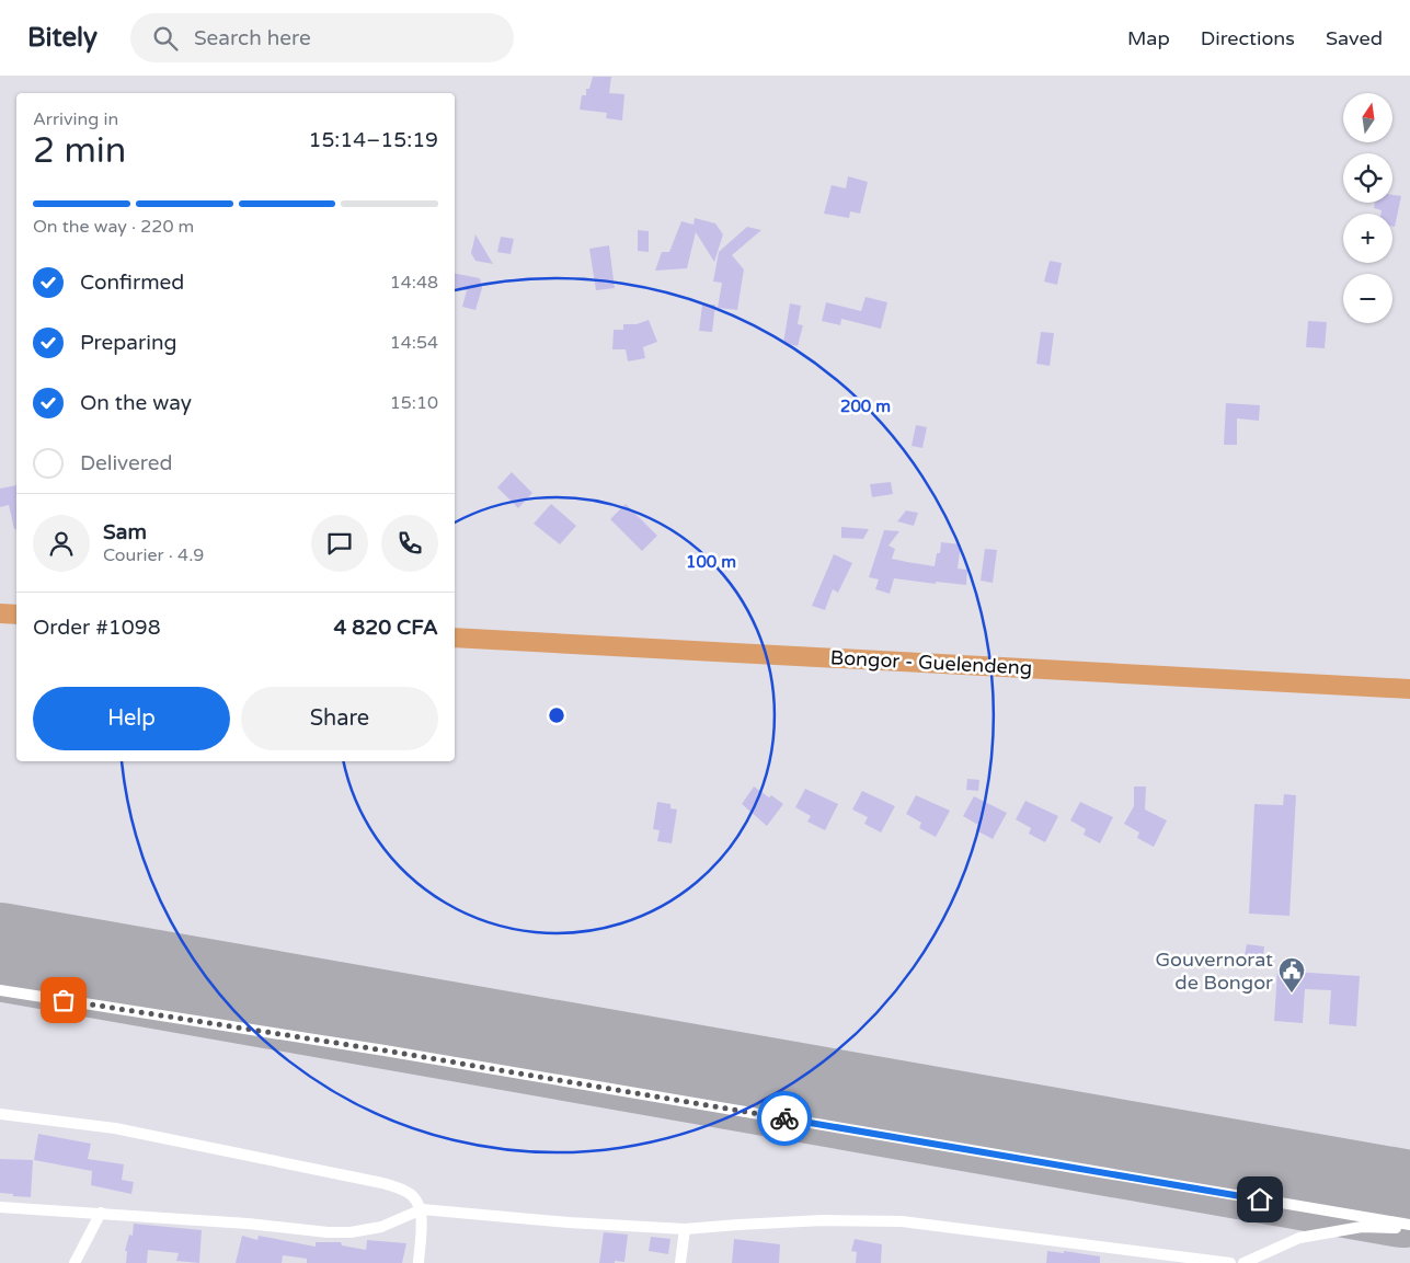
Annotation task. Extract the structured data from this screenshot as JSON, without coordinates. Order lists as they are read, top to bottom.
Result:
{
  "streets": {
    "highway": ["Bongor - Guelendeng"]
  },
  "places": {
    "public building": ["Gouvernorat de Bongor"]
  },
  "north": "top",
  "page": {
    "header": "Bitely",
    "search": "Search here",
    "nav": ["Map", "Directions", "Saved"],
    "map_buttons": ["+", "−"],
    "heading": ["2 min", "Arriving in", "15:14–15:19"],
    "panel": [
      "Sam",
      "Courier · 4.9",
      "Order #1098",
      "4 820 CFA"
    ],
    "bar": "On the way · 220 m",
    "list": [
      ["Confirmed", "14:48"],
      ["Preparing", "14:54"],
      ["On the way", "15:10"],
      "Delivered"
    ],
    "buttons": ["Help", "Share"]
  },
  "rings": ["200 m", "100 m"]
}
